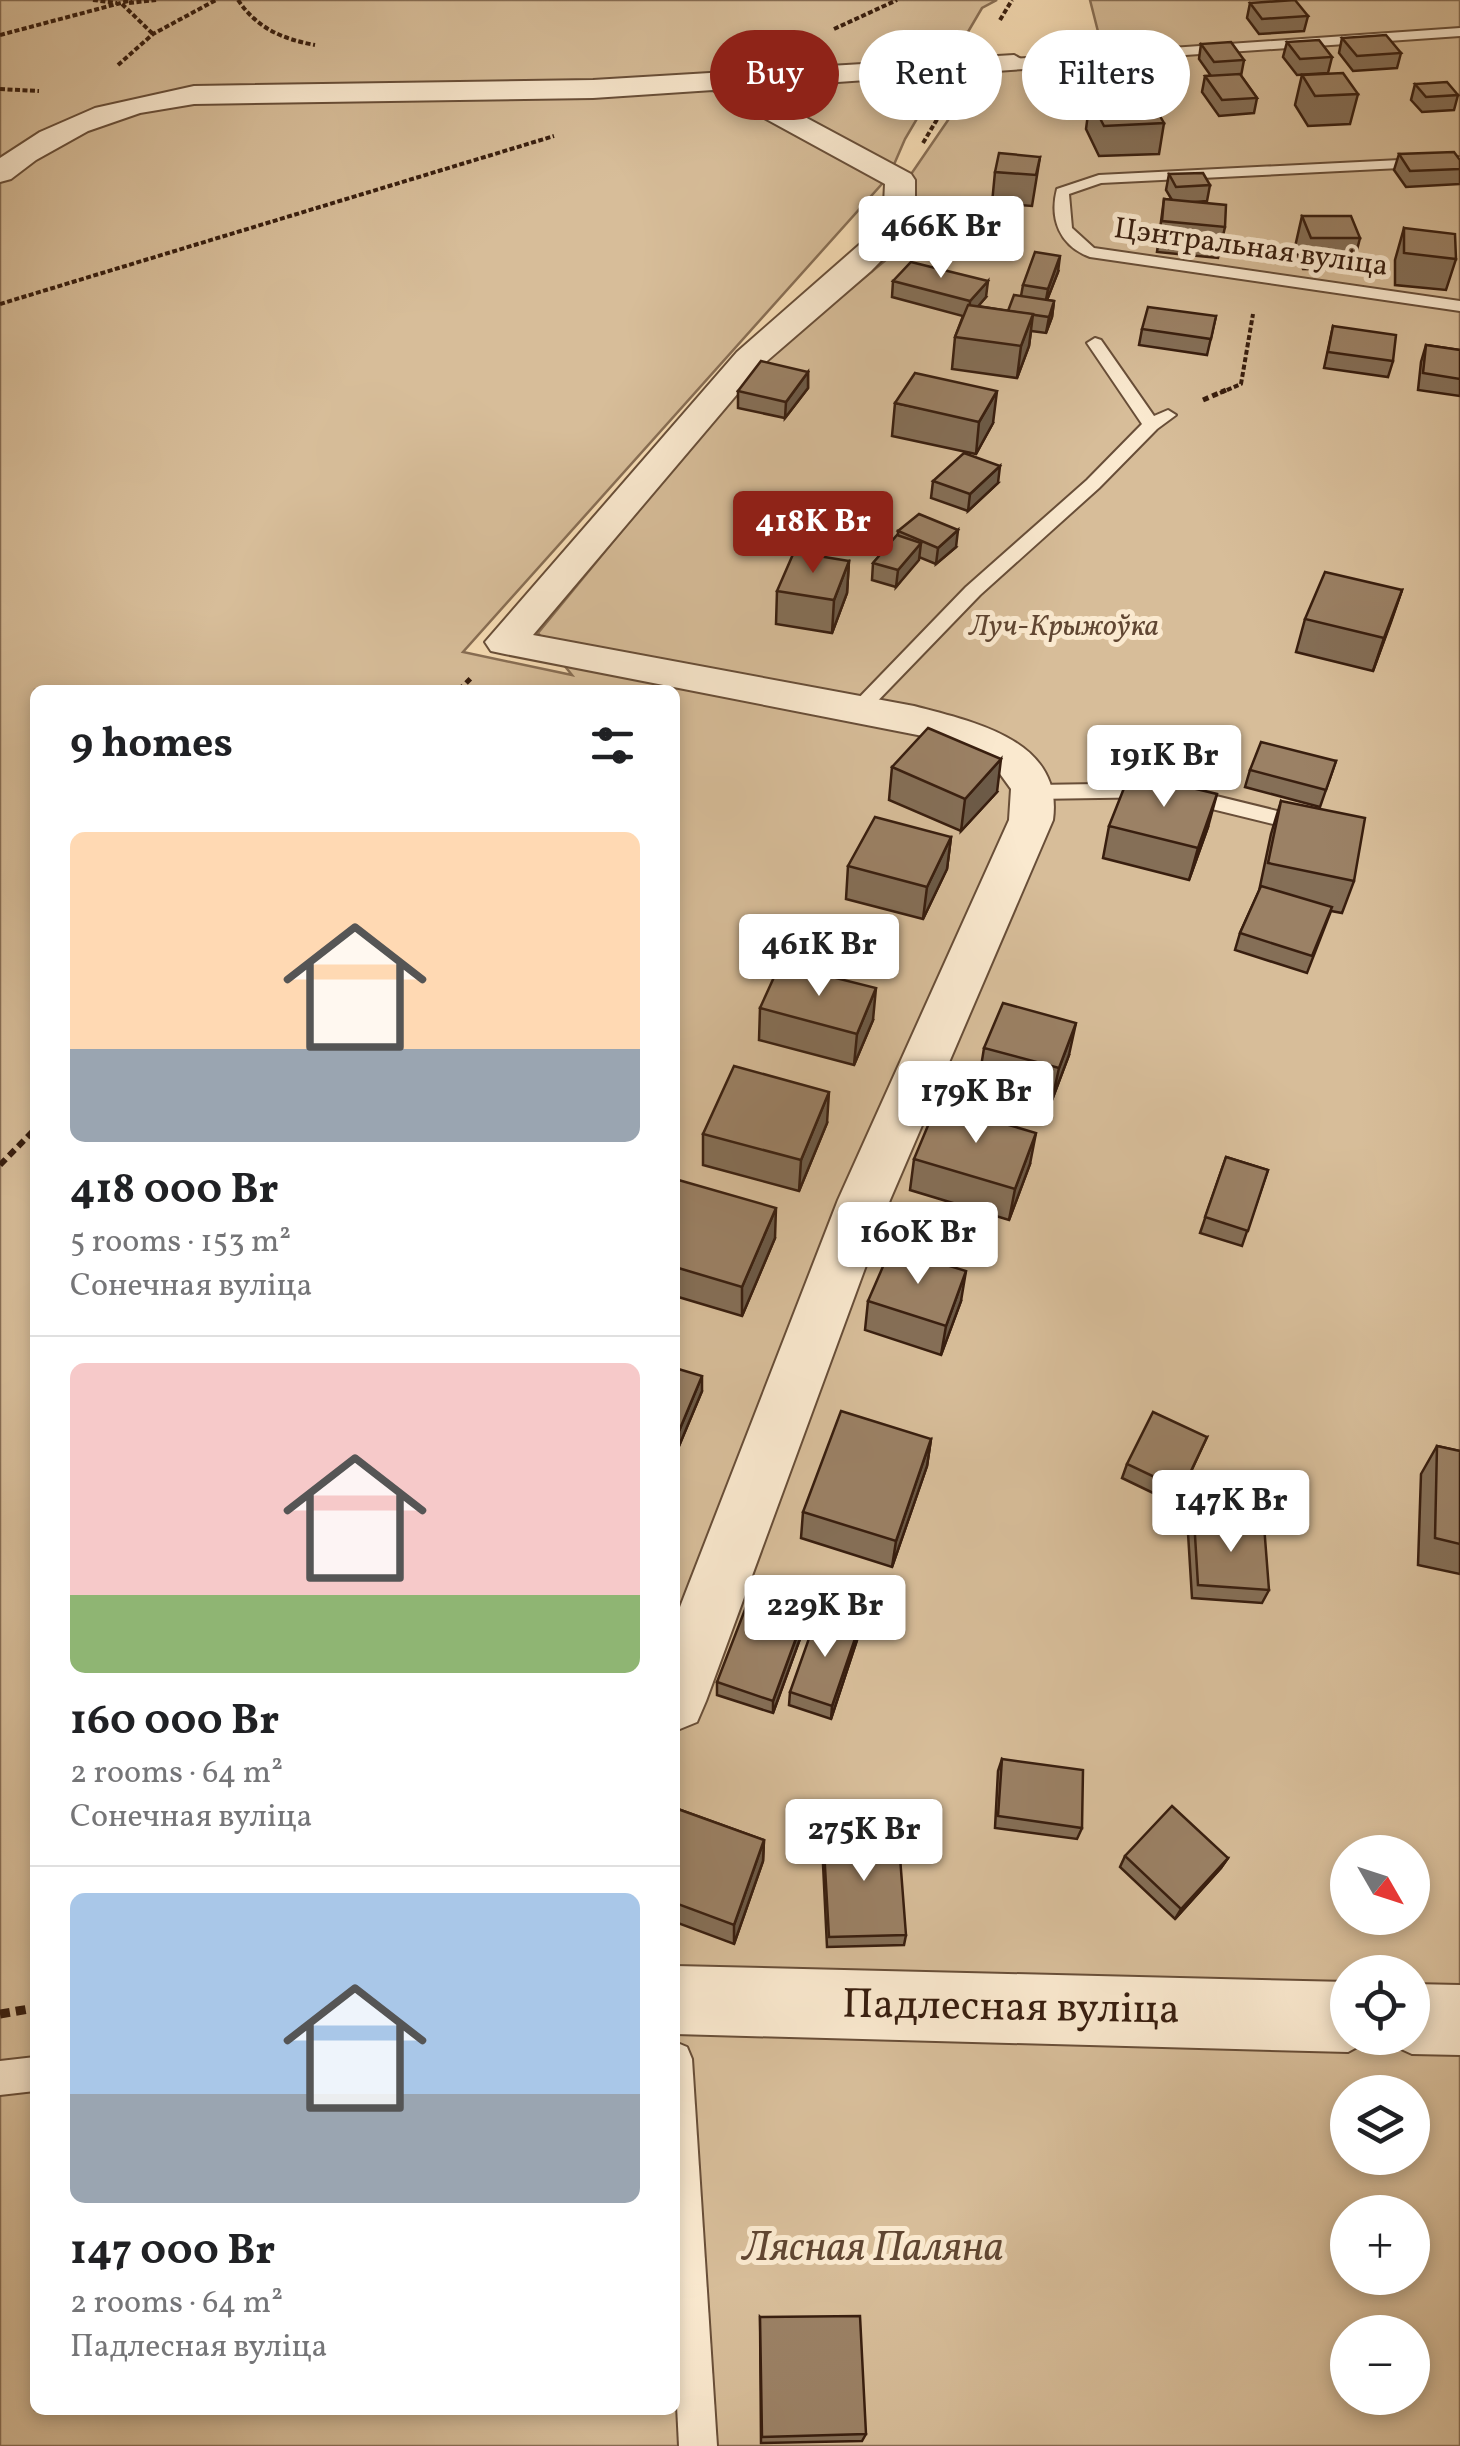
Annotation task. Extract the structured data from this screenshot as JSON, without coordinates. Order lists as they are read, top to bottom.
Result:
{
  "streets": {
    "street": ["Падлесная вуліца"],
    "lane": ["Цэнтральная вуліца"]
  },
  "parks": ["Луч-Крыжоўка", "Лясная Паляна"],
  "north": "bottom right",
  "page": {
    "chip": ["Buy", "Rent", "Filters"],
    "price": [
      "466K Br",
      "418K Br",
      "191K Br",
      "461K Br",
      "179K Br",
      "160K Br",
      "147K Br",
      "229K Br",
      "275K Br"
    ],
    "heading": "9 homes",
    "list": [
      {
        "name": "418 000 Br",
        "note": "5 rooms · 153 m² · Сонечная вуліца"
      },
      {
        "name": "160 000 Br",
        "note": "2 rooms · 64 m² · Сонечная вуліца"
      },
      {
        "name": "147 000 Br",
        "note": "2 rooms · 64 m² · Падлесная вуліца"
      }
    ],
    "map_buttons": ["+", "−"]
  }
}
